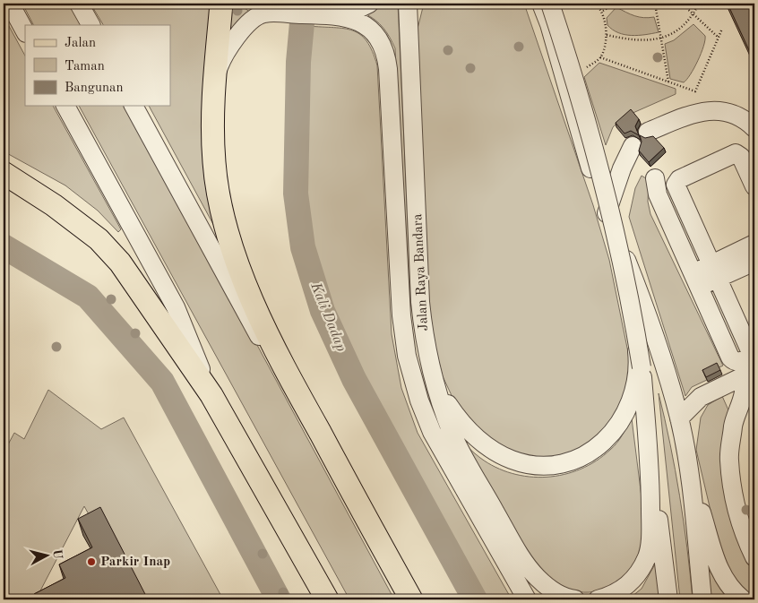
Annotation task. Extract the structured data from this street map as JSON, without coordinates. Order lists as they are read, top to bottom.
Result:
{
  "streets": {
    "street": ["Jalan Raya Bandara"]
  },
  "water": ["Kali Dadap"],
  "places": ["Parkir Inap"],
  "legend": ["Jalan", "Taman", "Bangunan"],
  "north": "right"
}
